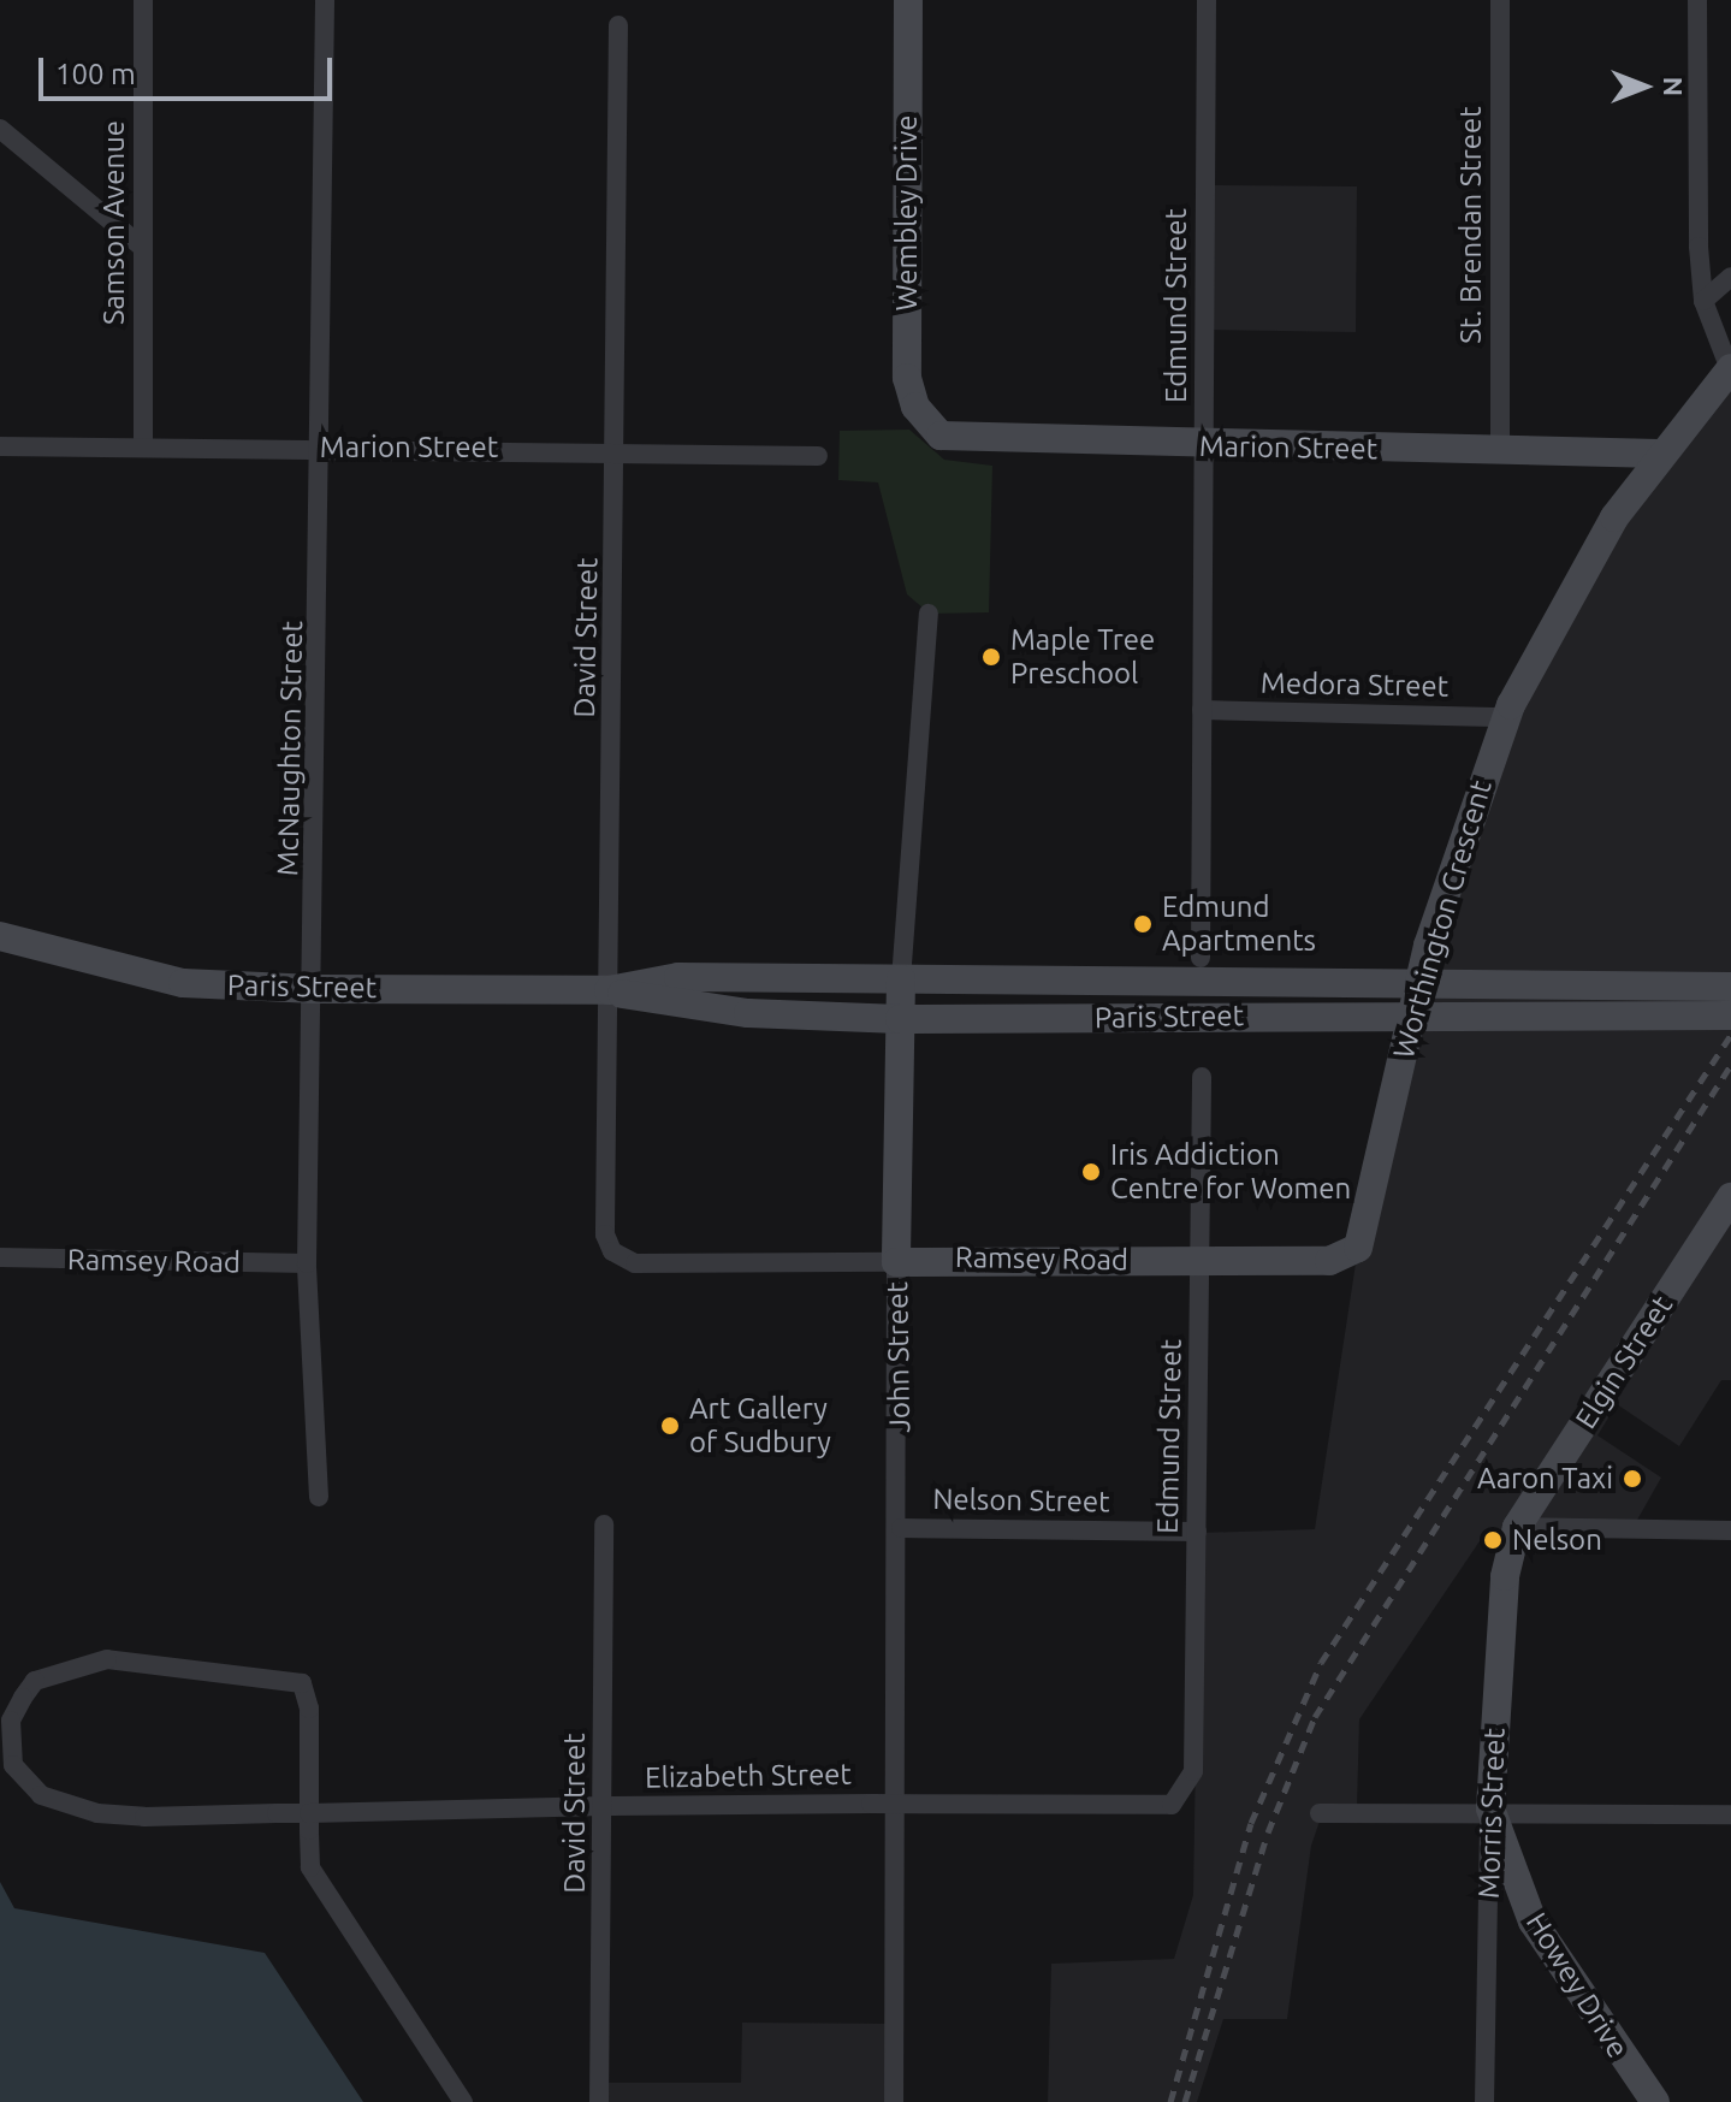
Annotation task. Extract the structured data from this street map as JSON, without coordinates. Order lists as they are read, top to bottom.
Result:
{
  "streets": {
    "street": [
      "Wembley Drive",
      "Samson Avenue",
      "St. Brendan Street",
      "Edmund Street",
      "Marion Street",
      "David Street",
      "Medora Street",
      "McNaughton Street",
      "Worthington Crescent",
      "Paris Street",
      "Ramsey Road",
      "John Street",
      "Elgin Street",
      "Nelson Street",
      "Elizabeth Street",
      "Morris Street",
      "Howey Drive"
    ]
  },
  "crossings": [
    ["Wembley Drive", "Marion Street"],
    ["Samson Avenue", "Marion Street"],
    ["St. Brendan Street", "Marion Street"],
    ["Edmund Street", "Marion Street"],
    ["Edmund Street", "Medora Street"],
    ["Edmund Street", "Ramsey Road"],
    ["Edmund Street", "Nelson Street"],
    ["Edmund Street", "Elizabeth Street"],
    ["Marion Street", "David Street"],
    ["Marion Street", "McNaughton Street"],
    ["Marion Street", "Worthington Crescent"],
    ["David Street", "Paris Street"],
    ["David Street", "Ramsey Road"],
    ["David Street", "Elizabeth Street"],
    ["Medora Street", "Worthington Crescent"],
    ["McNaughton Street", "Paris Street"],
    ["McNaughton Street", "Ramsey Road"],
    ["Worthington Crescent", "Ramsey Road"],
    ["Paris Street", "John Street"],
    ["Ramsey Road", "John Street"],
    ["John Street", "Nelson Street"],
    ["John Street", "Elizabeth Street"],
    ["Elgin Street", "Morris Street"],
    ["Morris Street", "Howey Drive"]
  ],
  "places": [
    "Maple Tree Preschool",
    "Edmund Apartments",
    "Iris Addiction Centre for Women",
    "Art Gallery of Sudbury",
    "Aaron Taxi",
    "Nelson"
  ],
  "scale_bar": "100 m",
  "north": "right"
}
